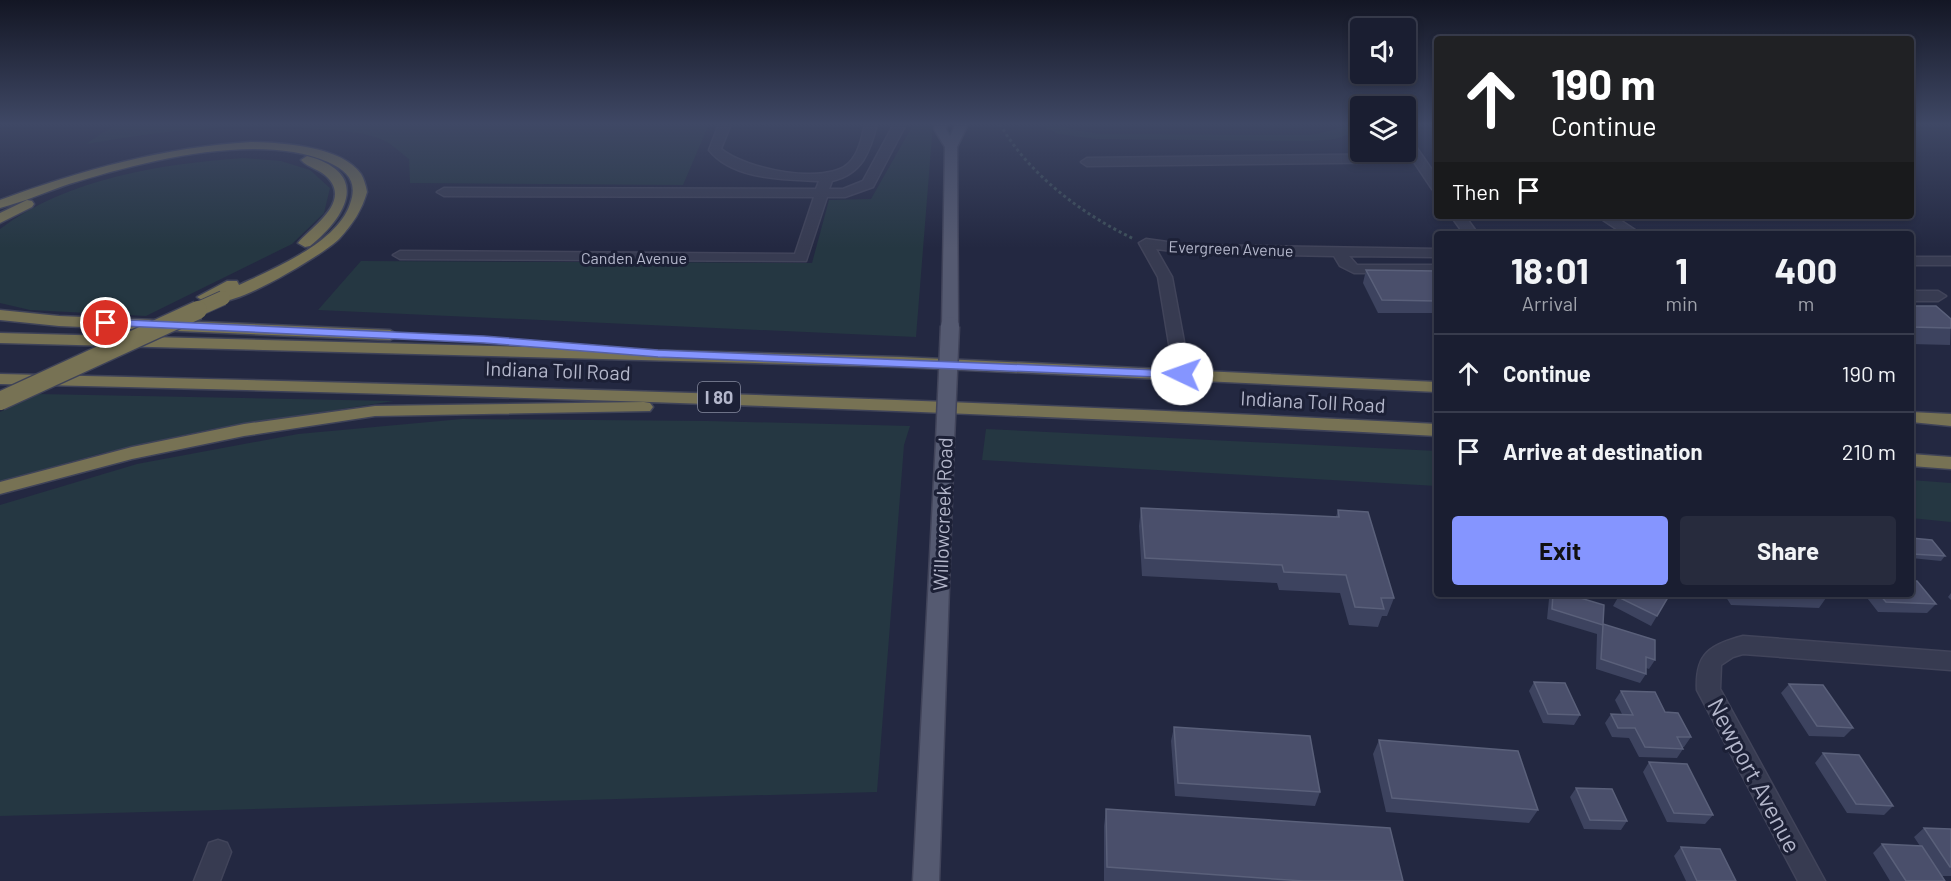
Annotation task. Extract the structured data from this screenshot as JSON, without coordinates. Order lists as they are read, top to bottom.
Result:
{
  "streets": {
    "highway": ["Indiana Toll Road", "I 80"],
    "main road": ["Willowcreek Road"],
    "street": ["Evergreen Avenue", "Canden Avenue", "Newport Avenue"]
  },
  "page": {
    "turn": ["190 m", "Continue"],
    "then": "Then",
    "eta": [
      "18:01",
      "Arrival",
      "1",
      "min",
      "400",
      "m"
    ],
    "list": [
      {
        "name": "Continue",
        "value": "190 m"
      },
      {
        "name": "Arrive at destination",
        "value": "210 m"
      }
    ],
    "buttons": ["Exit", "Share"]
  }
}
